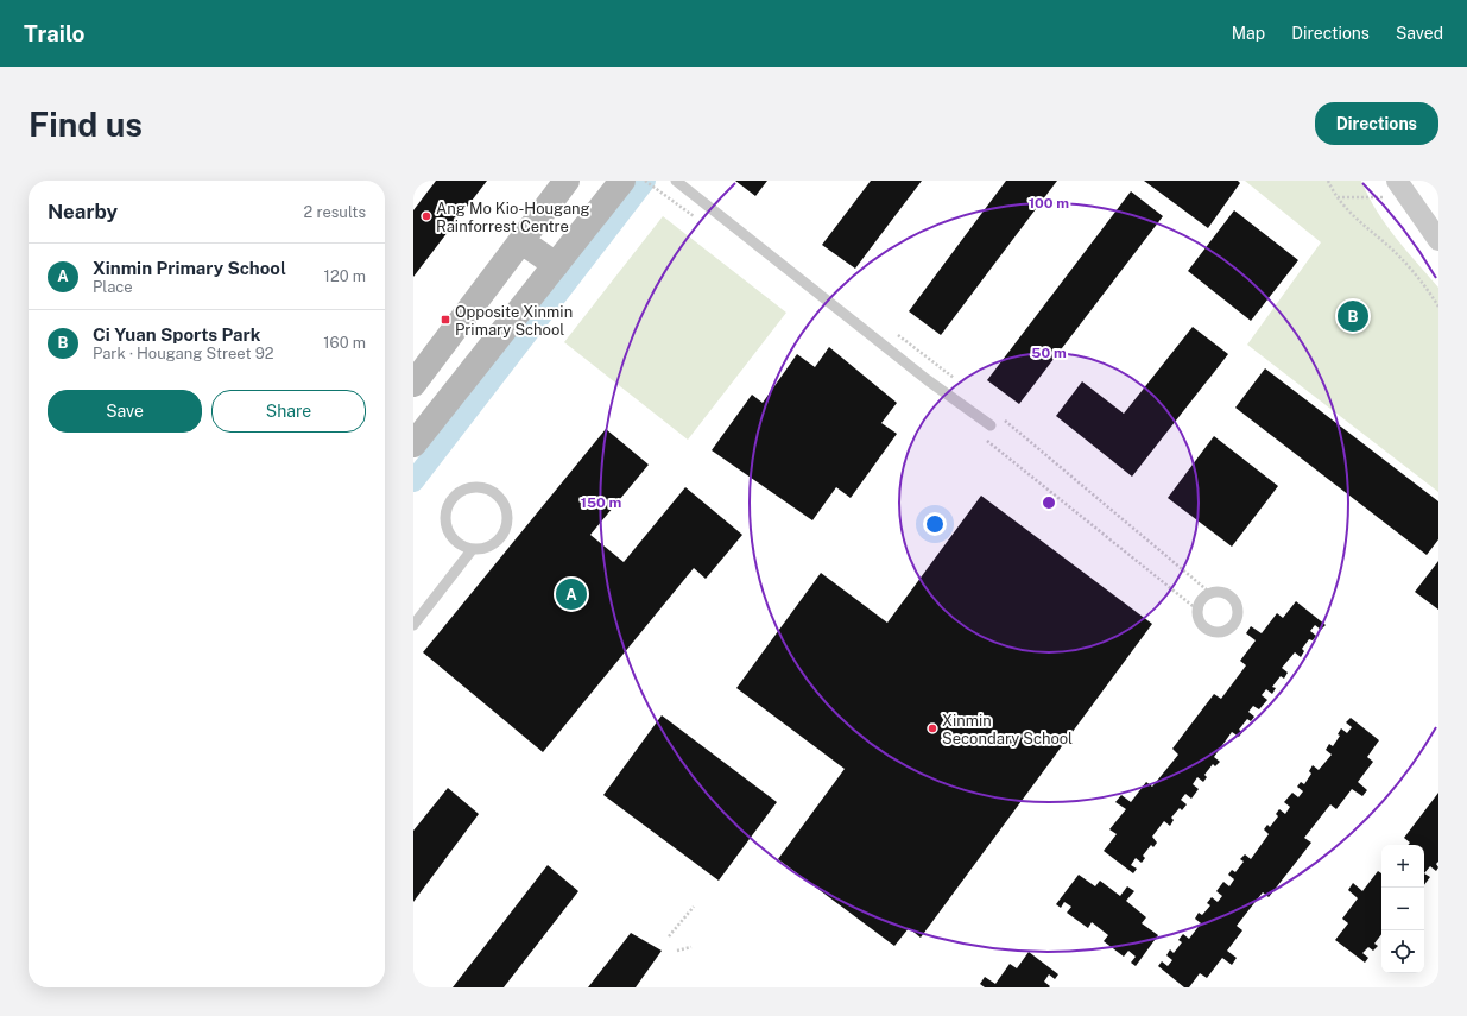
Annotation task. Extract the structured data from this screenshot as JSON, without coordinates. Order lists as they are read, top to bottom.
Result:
{
  "places": {
    "other": ["Ang Mo Kio-Hougang Rainforrest Centre", "Xinmin Secondary School"],
    "transit": ["Opposite Xinmin Primary School"]
  },
  "page": {
    "header": "Trailo",
    "nav": ["Map", "Directions", "Saved"],
    "buttons": [
      "Directions",
      ["Save", "Share"]
    ],
    "title": "Find us",
    "heading": ["Nearby", "2 results"],
    "list": [
      {
        "mark": "A",
        "name": "Xinmin Primary School",
        "note": "Place",
        "value": "120 m"
      },
      {
        "mark": "B",
        "name": "Ci Yuan Sports Park",
        "note": "Park · Hougang Street 92",
        "value": "160 m"
      }
    ],
    "pins": ["B", "A"],
    "map_buttons": ["+", "−"]
  },
  "rings": ["100 m", "50 m", "150 m"]
}
